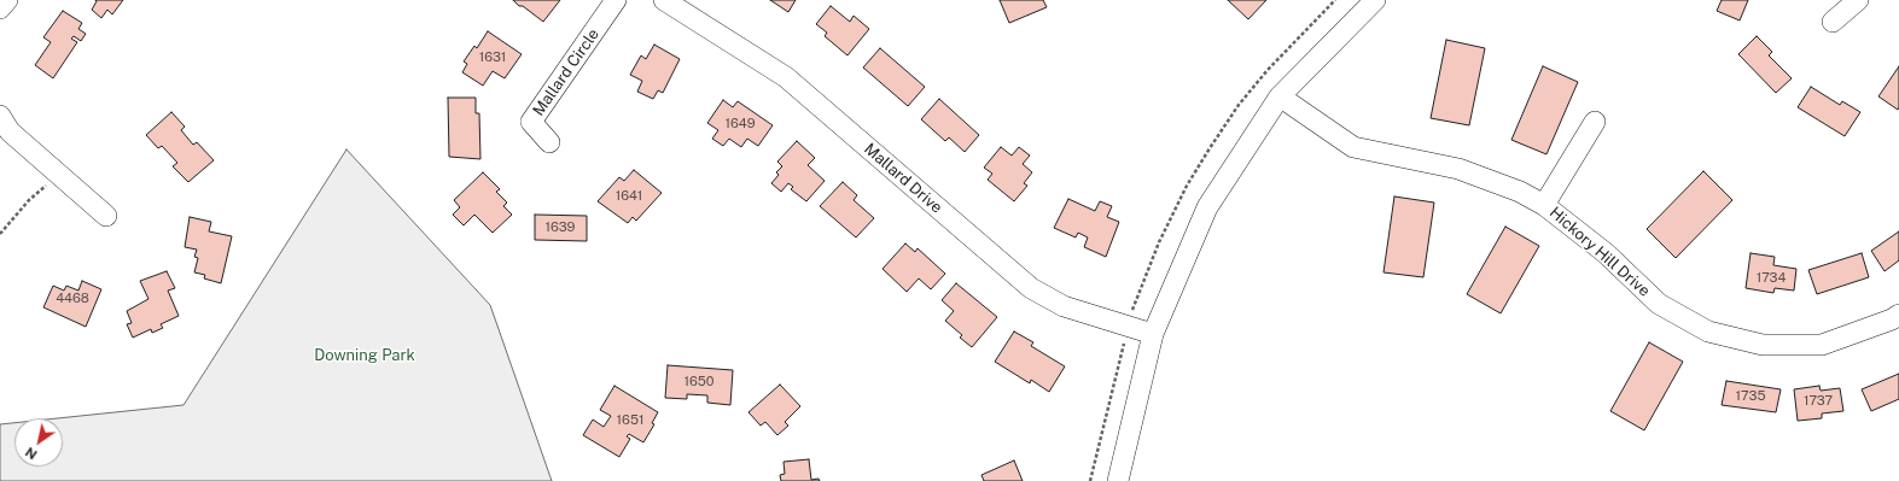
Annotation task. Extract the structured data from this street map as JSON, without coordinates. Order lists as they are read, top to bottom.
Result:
{
  "streets": {
    "street": ["Mallard Circle", "Mallard Drive", "Hickory Hill Drive"]
  },
  "parks": ["Downing Park"],
  "house_numbers": [
    "1631",
    "1649",
    "1641",
    "1639",
    "1734",
    "4468",
    "1650",
    "1735",
    "1737",
    "1651"
  ],
  "north": "bottom left"
}
